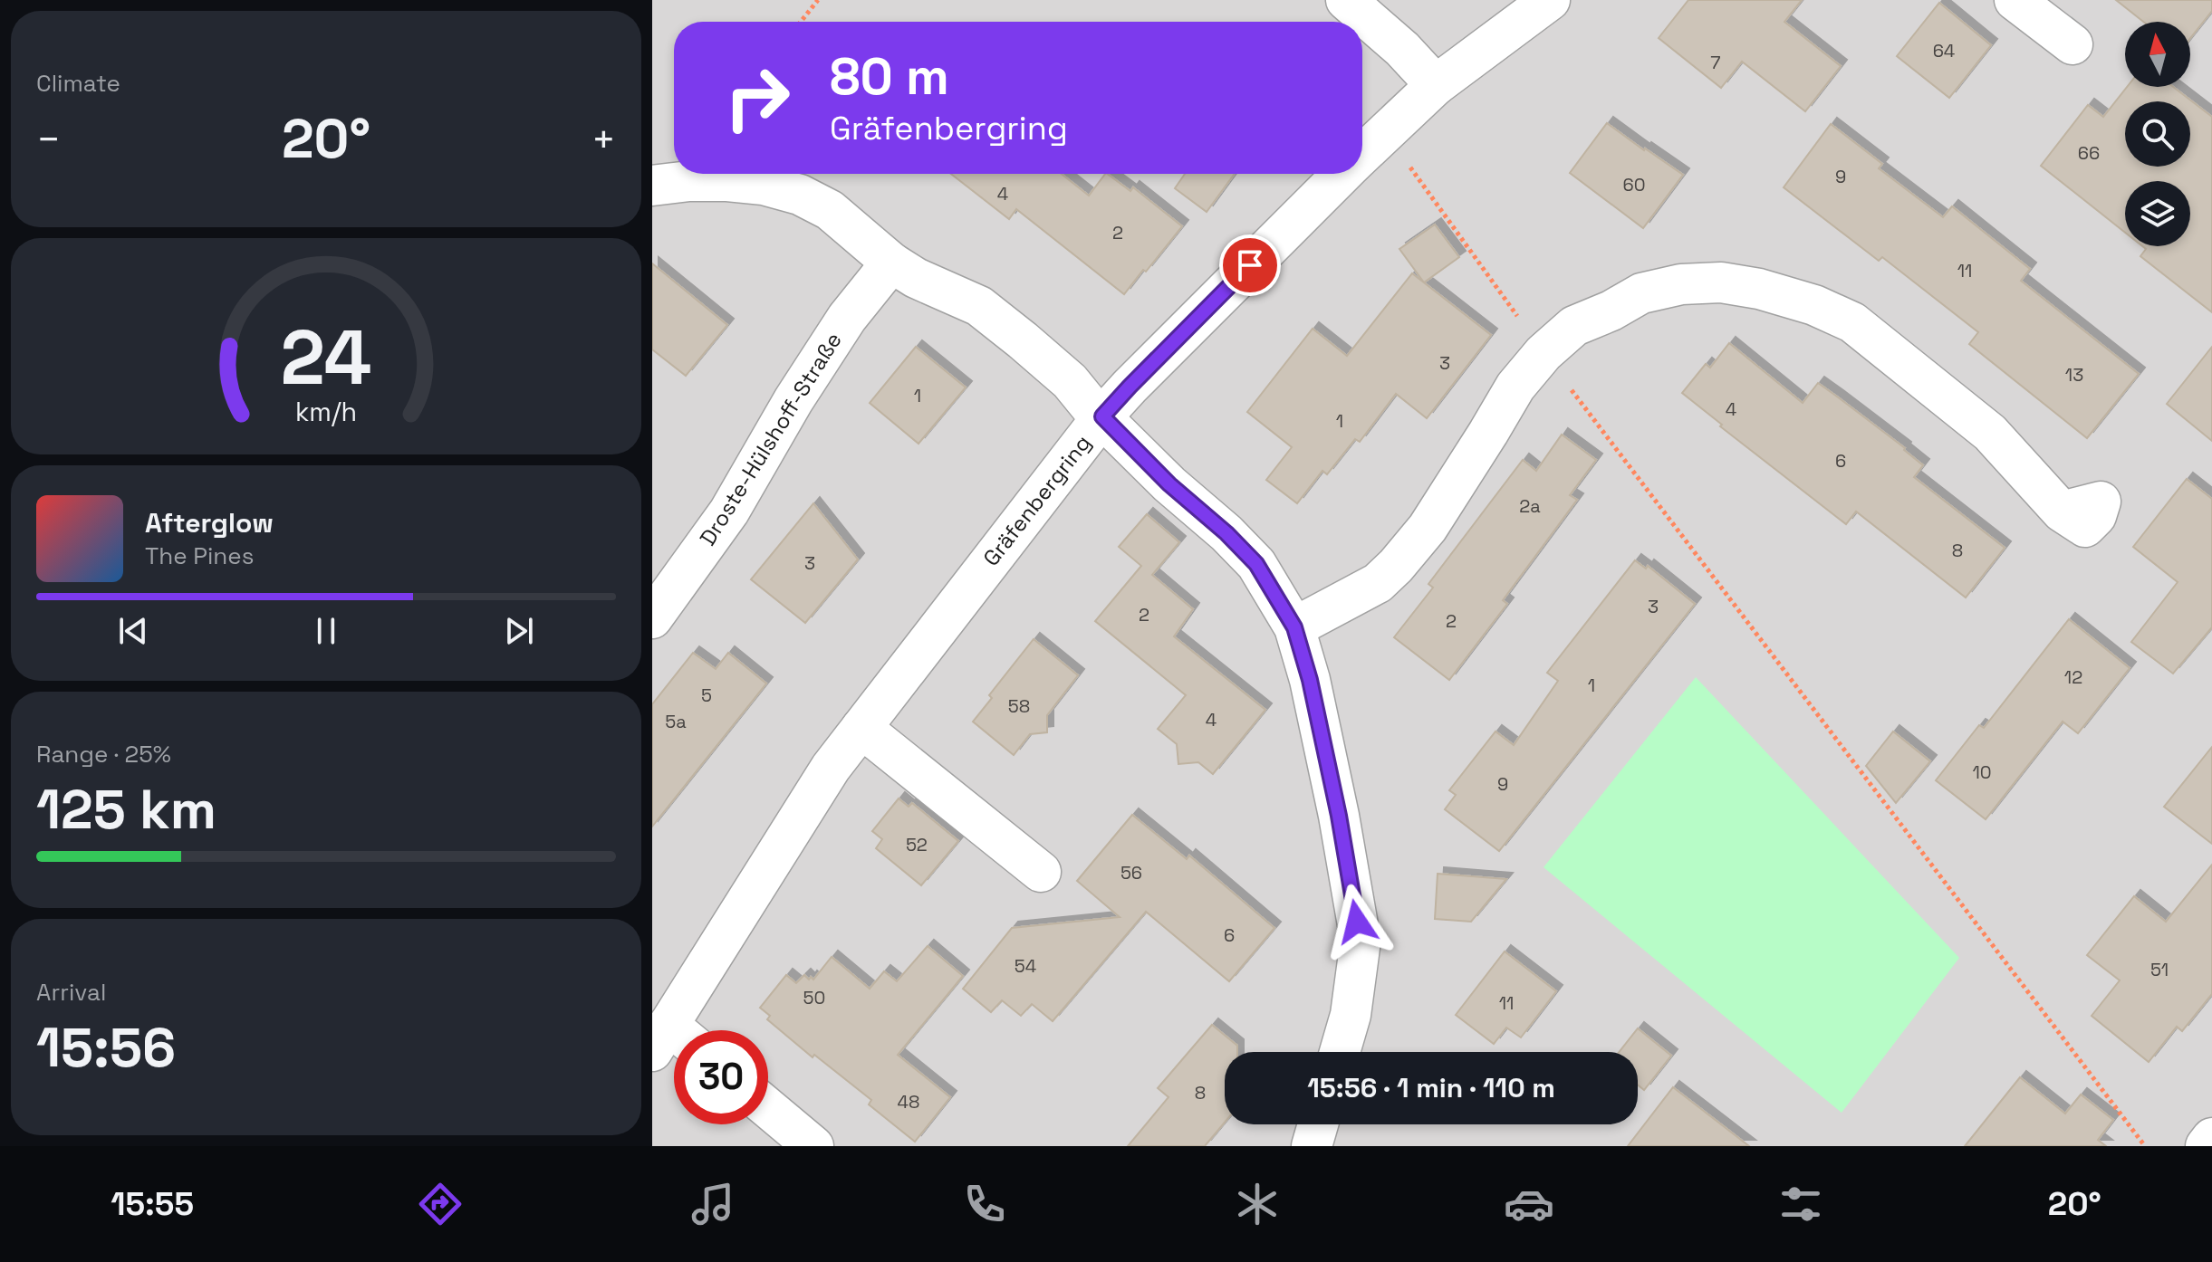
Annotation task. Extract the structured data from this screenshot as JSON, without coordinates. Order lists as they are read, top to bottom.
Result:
{
  "streets": {
    "street": ["Droste-Hülshoff-Straße", "Gräfenbergring"]
  },
  "house_numbers": [
    "64",
    "7",
    "66",
    "9",
    "60",
    "4",
    "2",
    "11",
    "3",
    "13",
    "1",
    "4",
    "1",
    "6",
    "2a",
    "8",
    "3",
    "3",
    "2",
    "2",
    "12",
    "1",
    "5",
    "58",
    "4",
    "5a",
    "10",
    "9",
    "52",
    "56",
    "6",
    "54",
    "51",
    "50",
    "11",
    "8",
    "48"
  ],
  "north": "top",
  "page": {
    "tile": [
      "Climate",
      ["Range · 25%", "125 km"],
      ["Arrival", "15:56"]
    ],
    "turn": ["80 m", "Gräfenbergring"],
    "heat": ["−", "20°", "+"],
    "song": ["Afterglow", "The Pines"],
    "limit": "30",
    "trip": "15:56 · 1 min · 110 m",
    "tabs": ["15:55", "20°"],
    "gauge": ["24", "km/h"]
  }
}
